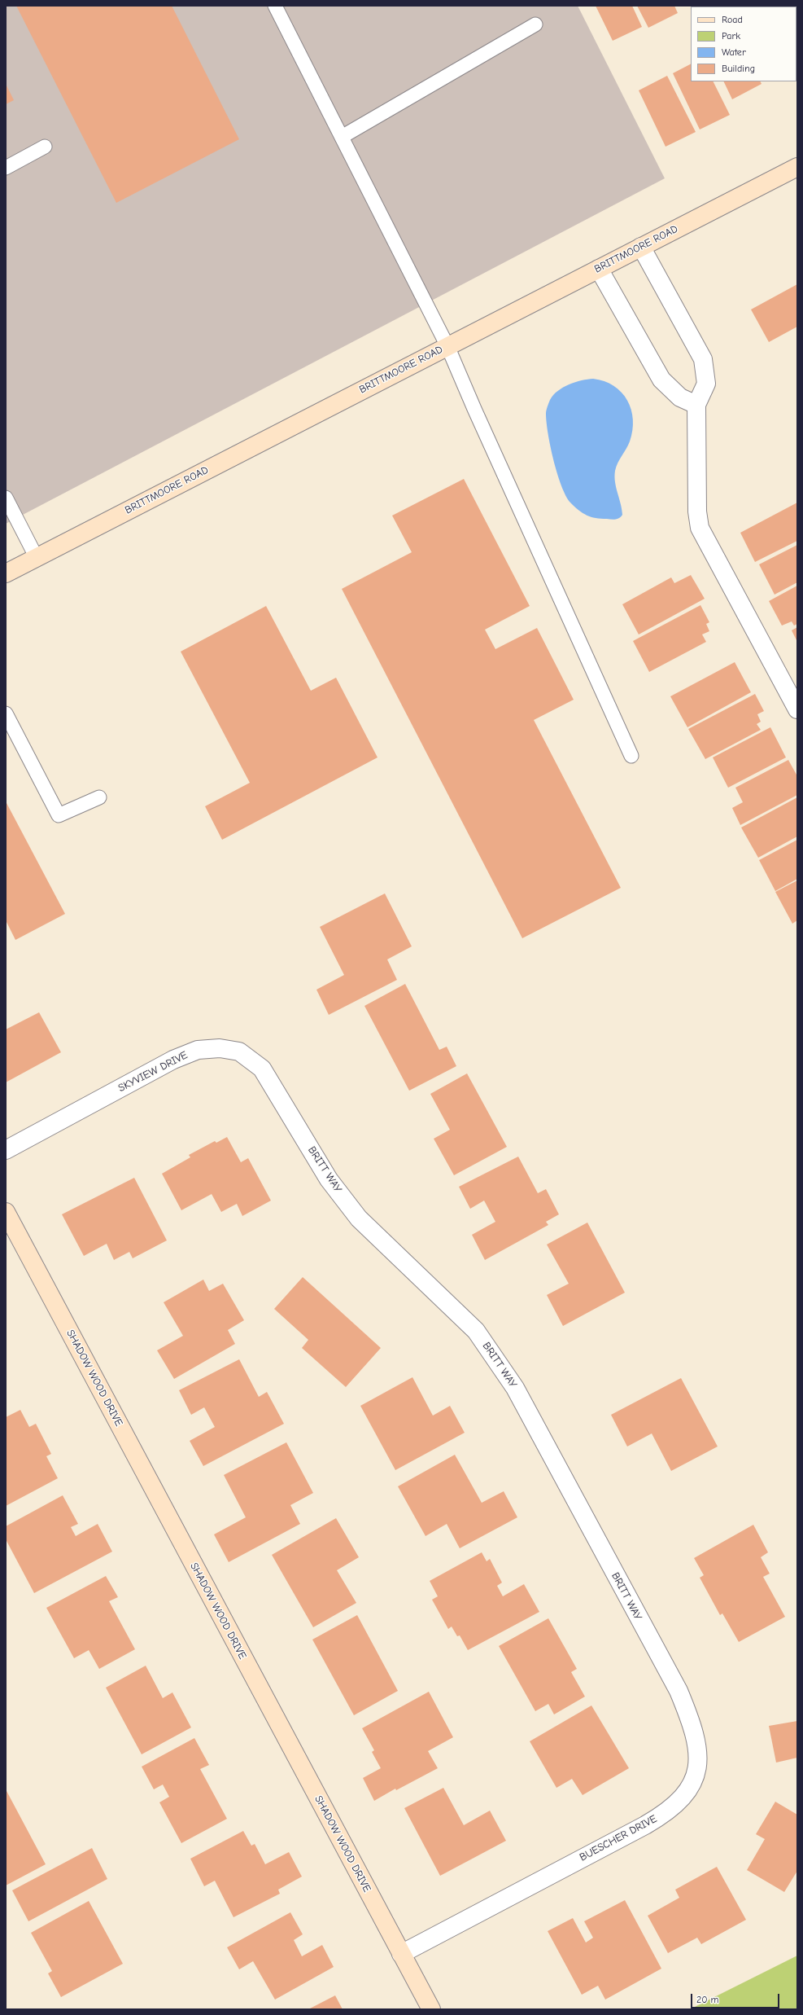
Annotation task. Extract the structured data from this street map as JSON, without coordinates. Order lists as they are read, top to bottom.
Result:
{
  "streets": {
    "main road": ["BRITTMOORE ROAD", "SHADOW WOOD DRIVE"],
    "street": ["SKYVIEW DRIVE", "BRITT WAY", "BUESCHER DRIVE"]
  },
  "crossings": [
    ["SKYVIEW DRIVE", "BRITT WAY"],
    ["BRITT WAY", "BUESCHER DRIVE"],
    ["SHADOW WOOD DRIVE", "BUESCHER DRIVE"]
  ],
  "legend": [
    "Road",
    "Park",
    "Water",
    "Building"
  ],
  "scale_bar": "20 m"
}
